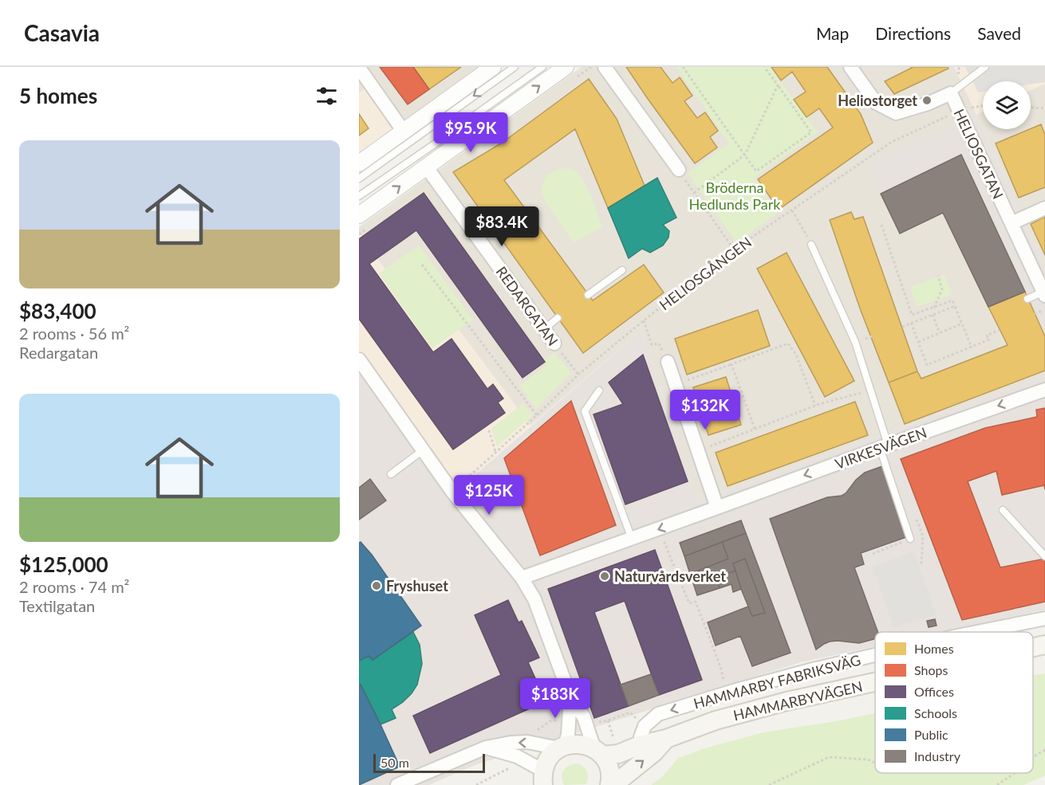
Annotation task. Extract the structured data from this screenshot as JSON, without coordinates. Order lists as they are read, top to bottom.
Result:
{
  "streets": {
    "main road": ["HAMMARBYVÄGEN"],
    "street": [
      "HELIOSGATAN",
      "REDARGATAN",
      "VIRKESVÄGEN",
      "HAMMARBY FABRIKSVÄG"
    ],
    "path": ["HELIOSGÅNGEN"]
  },
  "crossings": [
    ["HELIOSGATAN", "HELIOSGÅNGEN"],
    ["HELIOSGÅNGEN", "REDARGATAN"],
    ["HAMMARBY FABRIKSVÄG", "HAMMARBYVÄGEN"]
  ],
  "one_way": ["VIRKESVÄGEN"],
  "parks": ["Bröderna Hedlunds Park"],
  "places": ["Heliostorget", "Naturvårdsverket", "Fryshuset"],
  "legend": [
    "Homes",
    "Shops",
    "Offices",
    "Schools",
    "Public",
    "Industry"
  ],
  "scale_bar": "50 m",
  "page": {
    "header": "Casavia",
    "nav": ["Map", "Directions", "Saved"],
    "heading": "5 homes",
    "price": [
      "$95.9K",
      "$83.4K",
      "$132K",
      "$125K",
      "$183K"
    ],
    "list": [
      {
        "name": "$83,400",
        "note": "2 rooms · 56 m² · Redargatan"
      },
      {
        "name": "$125,000",
        "note": "2 rooms · 74 m² · Textilgatan"
      }
    ],
    "scale": "50 m"
  }
}
